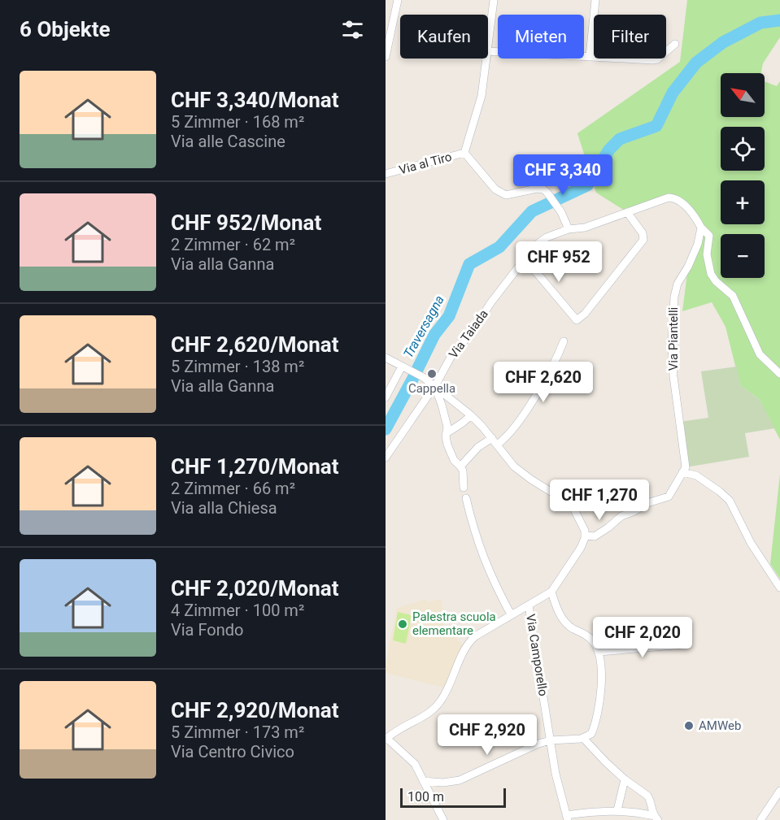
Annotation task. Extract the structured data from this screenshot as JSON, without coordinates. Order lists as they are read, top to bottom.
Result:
{
  "streets": {
    "street": [
      "Via al Tiro",
      "Via Taiada",
      "Via Piantelli",
      "Via Camporello"
    ]
  },
  "crossings": [
    ["Via Taiada", "Via Piantelli"]
  ],
  "water": ["Traversagna"],
  "places": ["Cappella", "Palestra scuola elementare", "AMWeb"],
  "scale_bar": "100 m",
  "north": "top left",
  "page": {
    "heading": "6 Objekte",
    "chip": ["Kaufen", "Mieten", "Filter"],
    "list": [
      {
        "name": "CHF 3,340/Monat",
        "note": "5 Zimmer · 168 m² · Via alle Cascine"
      },
      {
        "name": "CHF 952/Monat",
        "note": "2 Zimmer · 62 m² · Via alla Ganna"
      },
      {
        "name": "CHF 2,620/Monat",
        "note": "5 Zimmer · 138 m² · Via alla Ganna"
      },
      {
        "name": "CHF 1,270/Monat",
        "note": "2 Zimmer · 66 m² · Via alla Chiesa"
      },
      {
        "name": "CHF 2,020/Monat",
        "note": "4 Zimmer · 100 m² · Via Fondo"
      },
      {
        "name": "CHF 2,920/Monat",
        "note": "5 Zimmer · 173 m² · Via Centro Civico"
      }
    ],
    "map_buttons": ["+", "−"],
    "price": [
      "CHF 3,340",
      "CHF 952",
      "CHF 2,620",
      "CHF 1,270",
      "CHF 2,020",
      "CHF 2,920"
    ],
    "scale": "100 m"
  }
}
